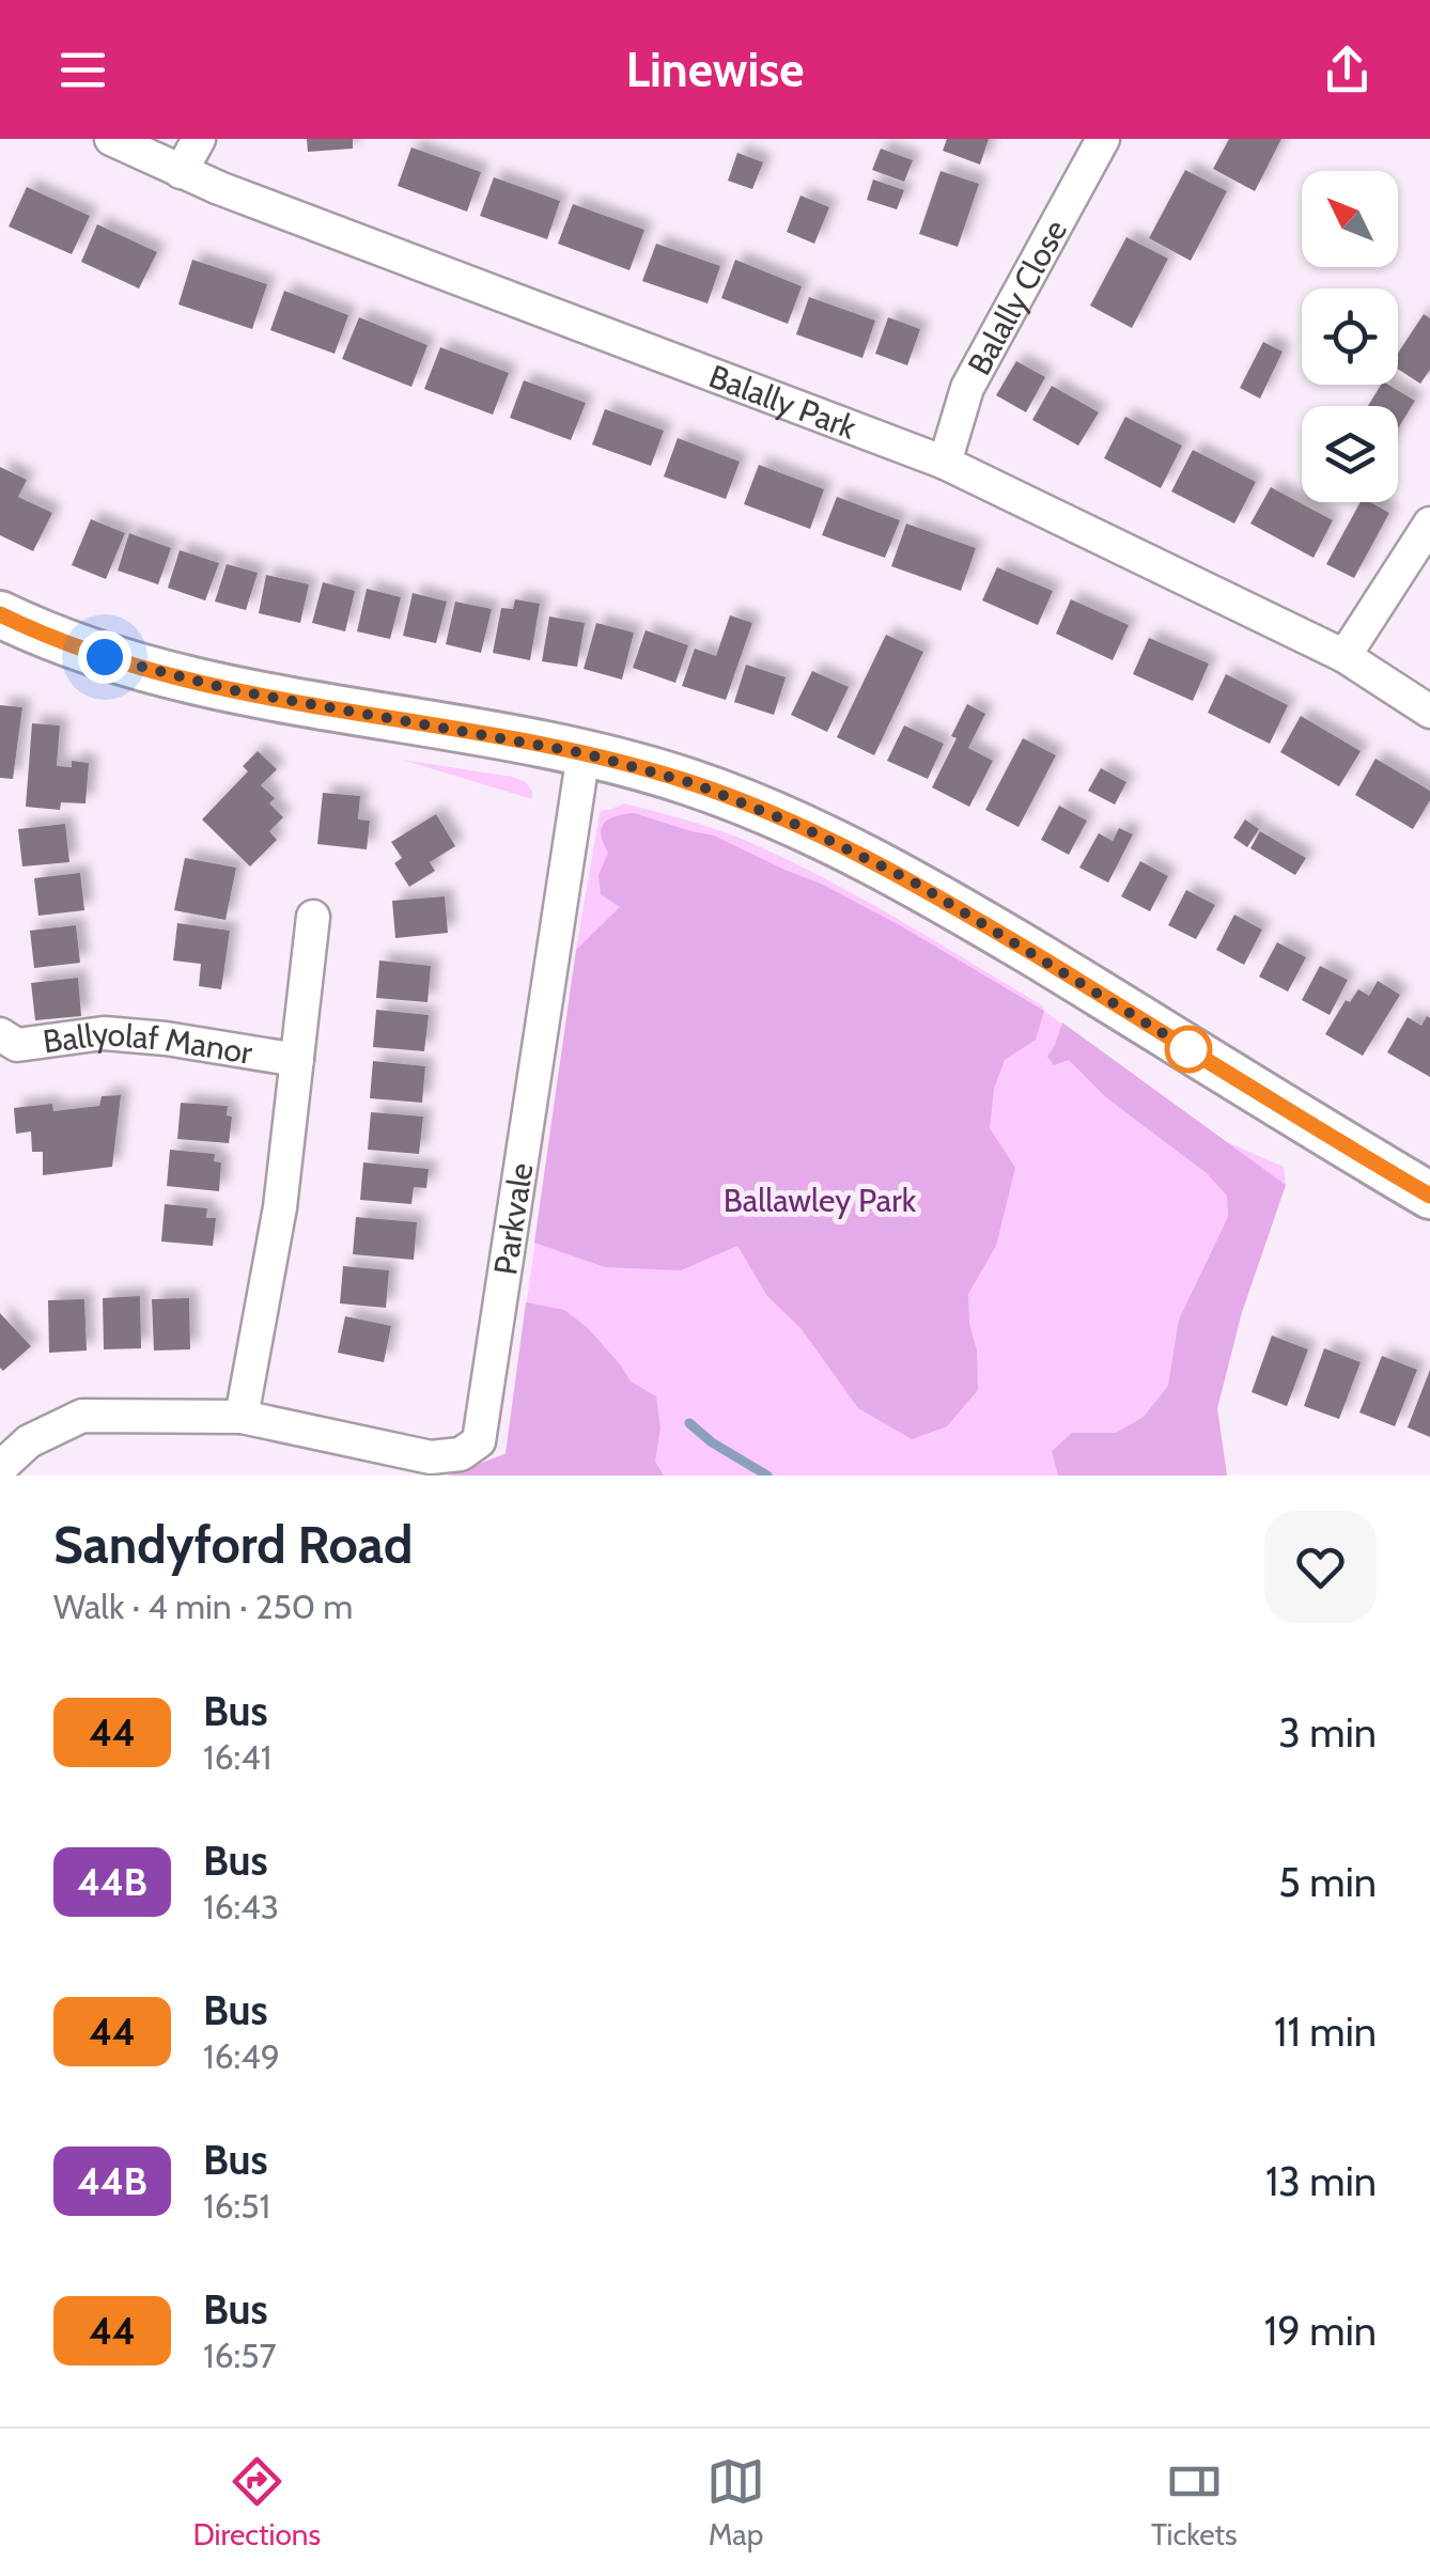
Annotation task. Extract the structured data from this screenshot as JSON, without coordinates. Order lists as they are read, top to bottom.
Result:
{
  "streets": {
    "street": [
      "Balally Close",
      "Balally Park",
      "Ballyolaf Manor",
      "Parkvale"
    ]
  },
  "crossings": [
    ["Balally Close", "Balally Park"]
  ],
  "parks": ["Ballawley Park"],
  "lines": ["bus line 44"],
  "north": "top left",
  "page": {
    "header": "Linewise",
    "heading": ["Sandyford Road", "Walk · 4 min · 250 m"],
    "list": [
      {
        "mark": "44",
        "name": "Bus",
        "note": "16:41",
        "value": "3 min"
      },
      {
        "mark": "44B",
        "name": "Bus",
        "note": "16:43",
        "value": "5 min"
      },
      {
        "mark": "44",
        "name": "Bus",
        "note": "16:49",
        "value": "11 min"
      },
      {
        "mark": "44B",
        "name": "Bus",
        "note": "16:51",
        "value": "13 min"
      },
      {
        "mark": "44",
        "name": "Bus",
        "note": "16:57",
        "value": "19 min"
      }
    ],
    "tabs": ["Directions", "Map", "Tickets"]
  }
}
